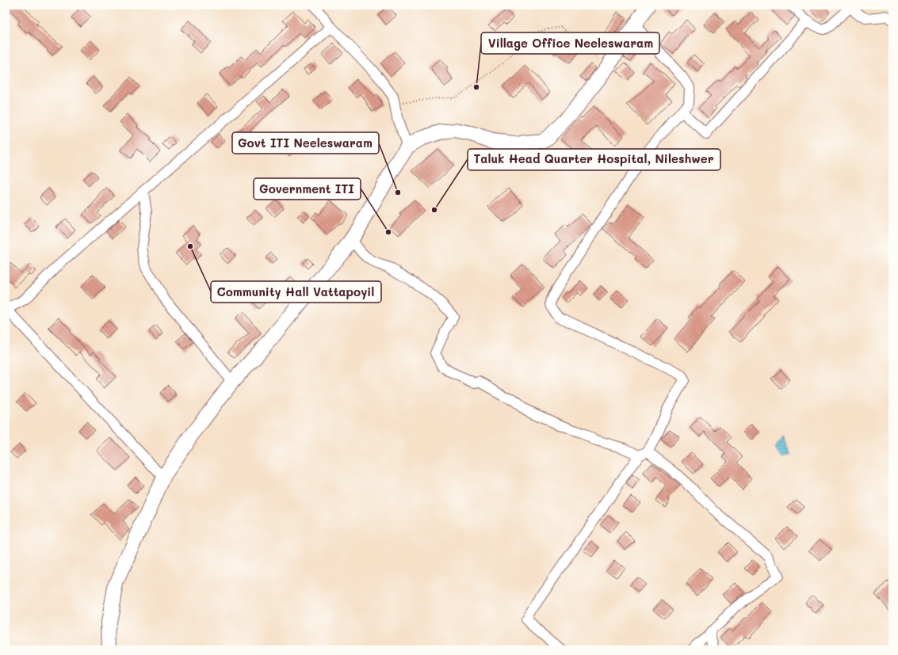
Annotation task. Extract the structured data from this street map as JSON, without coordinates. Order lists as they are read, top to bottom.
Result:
{
  "places": [
    "Village Office Neeleswaram",
    "Govt ITI Neeleswaram",
    "Taluk Head Quarter Hospital, Nileshwer",
    "Government ITI",
    "Community Hall Vattapoyil"
  ]
}
